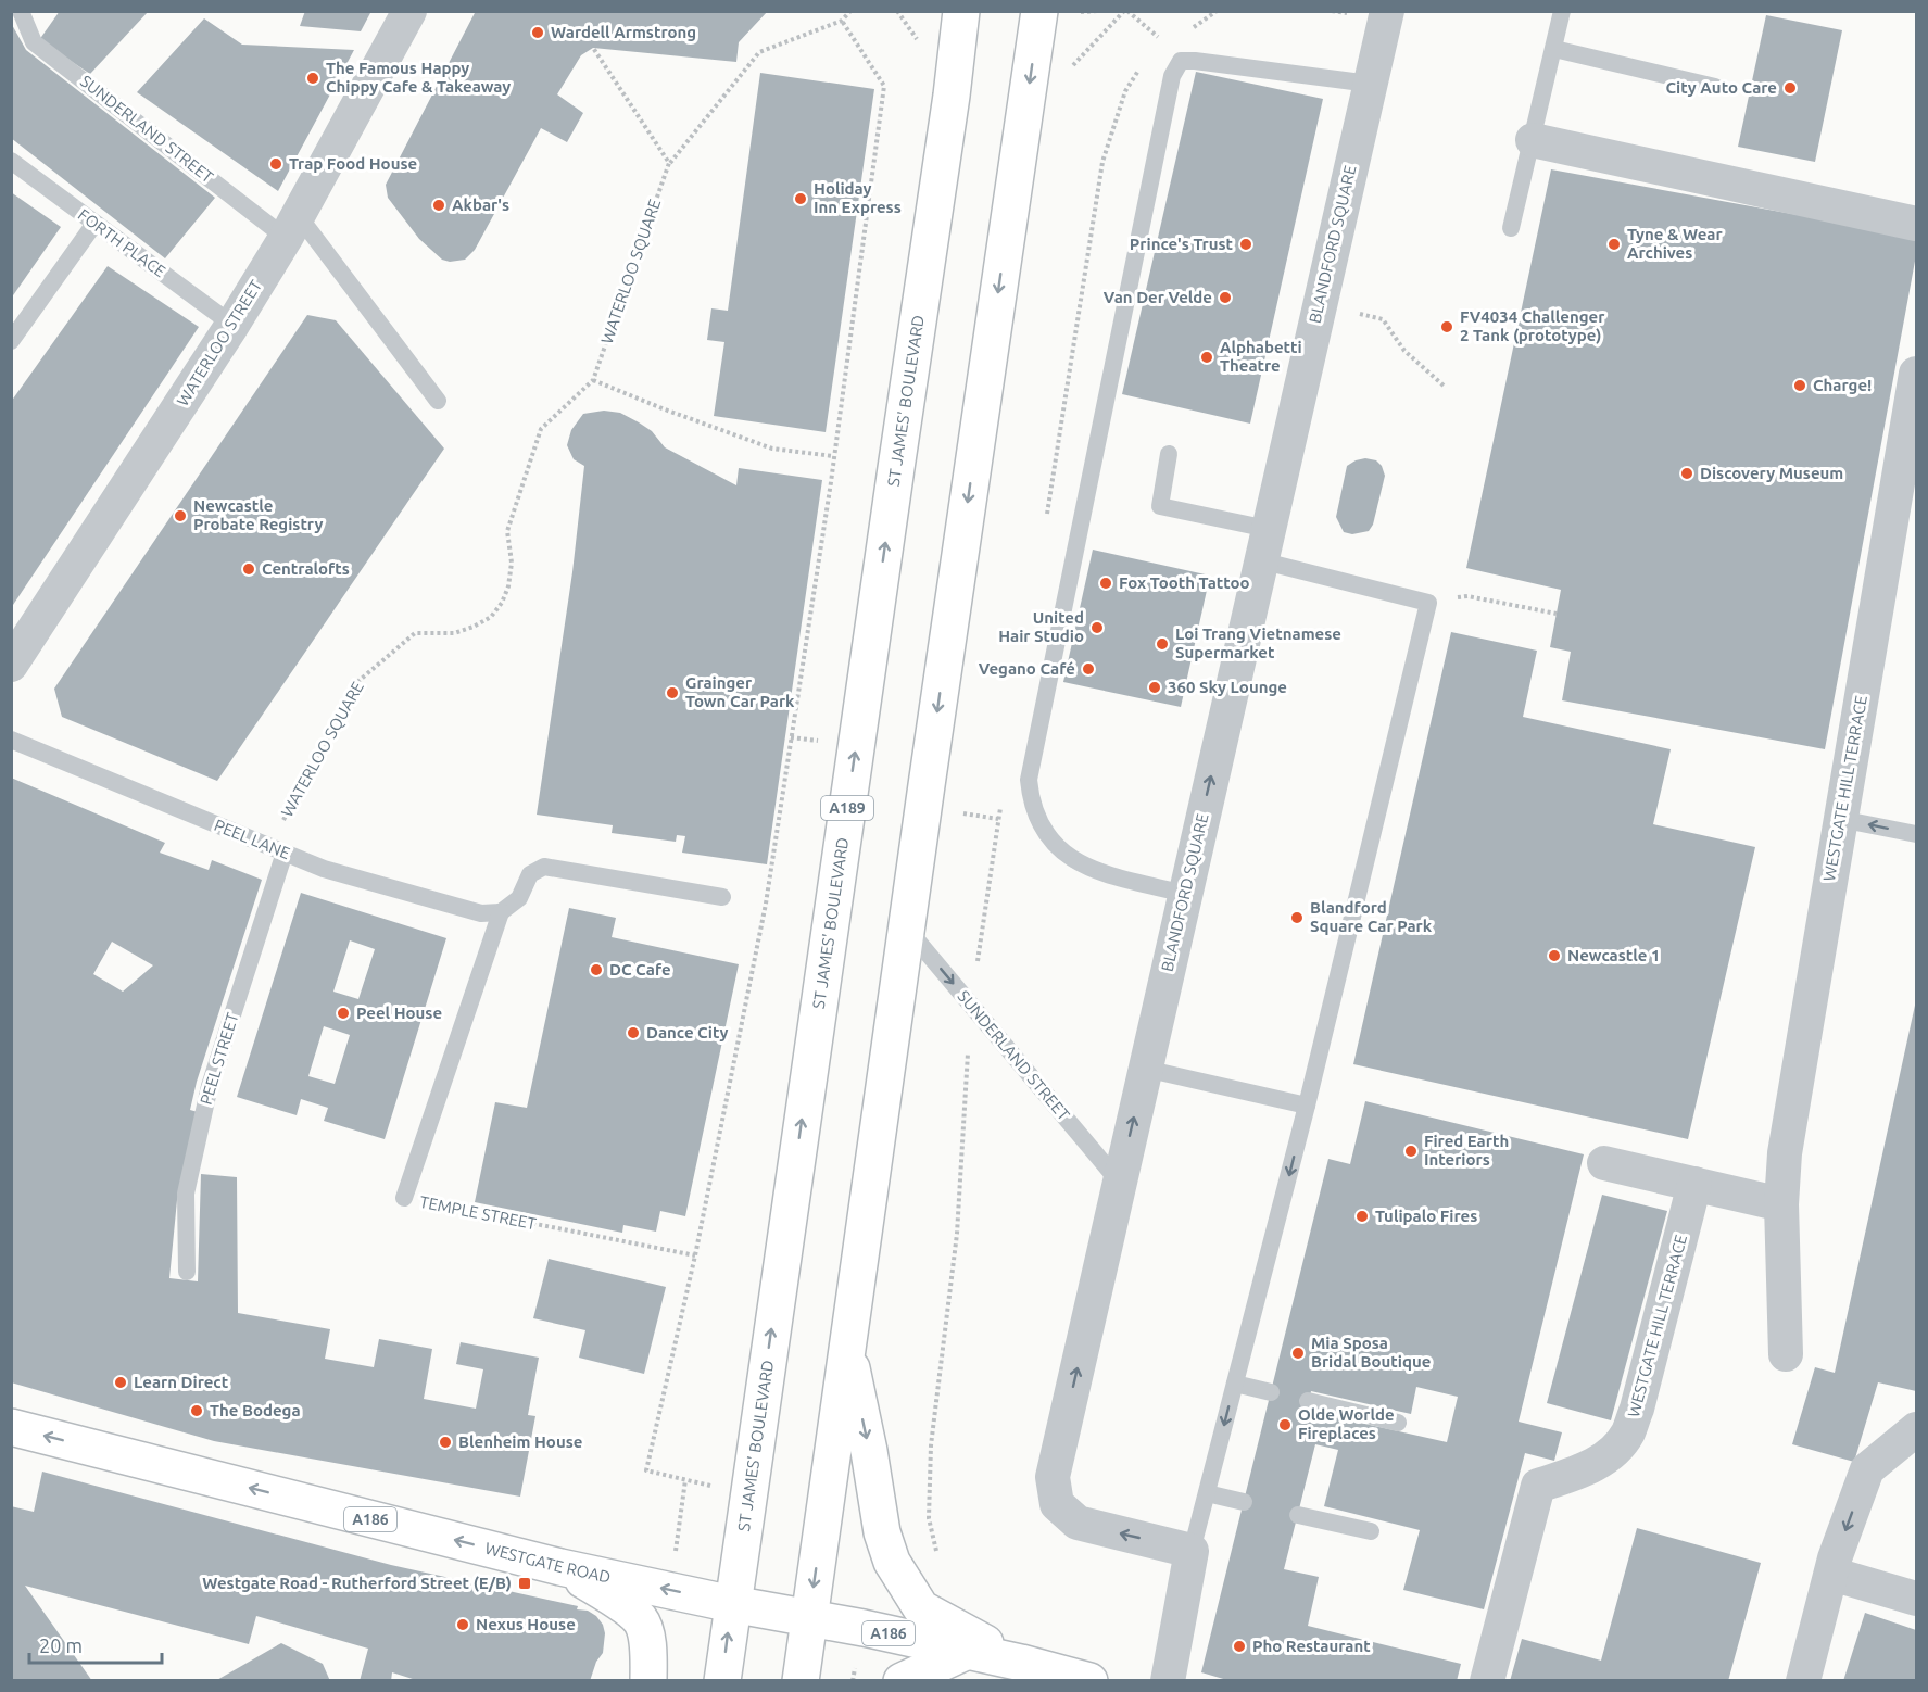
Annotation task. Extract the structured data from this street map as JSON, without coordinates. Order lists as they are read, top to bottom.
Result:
{
  "streets": {
    "main road": [
      "ST JAMES' BOULEVARD",
      "A189",
      "A186",
      "WESTGATE ROAD"
    ],
    "street": ["BLANDFORD SQUARE", "WATERLOO STREET", "WESTGATE HILL TERRACE"],
    "lane": [
      "SUNDERLAND STREET",
      "FORTH PLACE",
      "PEEL LANE",
      "PEEL STREET",
      "TEMPLE STREET"
    ],
    "path": ["WATERLOO SQUARE"]
  },
  "crossings": [
    ["SUNDERLAND STREET", "BLANDFORD SQUARE"],
    ["SUNDERLAND STREET", "WATERLOO STREET"],
    ["FORTH PLACE", "WATERLOO STREET"],
    ["WATERLOO SQUARE", "PEEL LANE"],
    ["WATERLOO SQUARE", "PEEL STREET"],
    ["ST JAMES' BOULEVARD", "WESTGATE ROAD"],
    ["PEEL LANE", "PEEL STREET"],
    ["PEEL LANE", "TEMPLE STREET"]
  ],
  "one_way": ["SUNDERLAND STREET", "BLANDFORD SQUARE", "WESTGATE ROAD"],
  "places": {
    "other": [
      "Wardell Armstrong",
      "The Famous Happy Chippy Cafe & Takeaway",
      "City Auto Care",
      "Trap Food House",
      "Holiday Inn Express",
      "Akbar's",
      "Prince's Trust",
      "Tyne & Wear Archives",
      "Van Der Velde",
      "FV4034 Challenger 2 Tank (prototype)",
      "Alphabetti Theatre",
      "Charge!",
      "Discovery Museum",
      "Newcastle Probate Registry",
      "Centralofts",
      "Fox Tooth Tattoo",
      "United Hair Studio",
      "Loi Trang Vietnamese Supermarket",
      "Vegano Café",
      "360 Sky Lounge",
      "Grainger Town Car Park",
      "Blandford Square Car Park",
      "Newcastle 1",
      "DC Cafe",
      "Peel House",
      "Dance City",
      "Fired Earth Interiors",
      "Tulipalo Fires",
      "Mia Sposa Bridal Boutique",
      "Learn Direct",
      "The Bodega",
      "Olde Worlde Fireplaces",
      "Blenheim House",
      "Nexus House",
      "Pho Restaurant"
    ],
    "transit": ["Westgate Road - Rutherford Street (E/B)"]
  },
  "scale_bar": "20 m"
}
